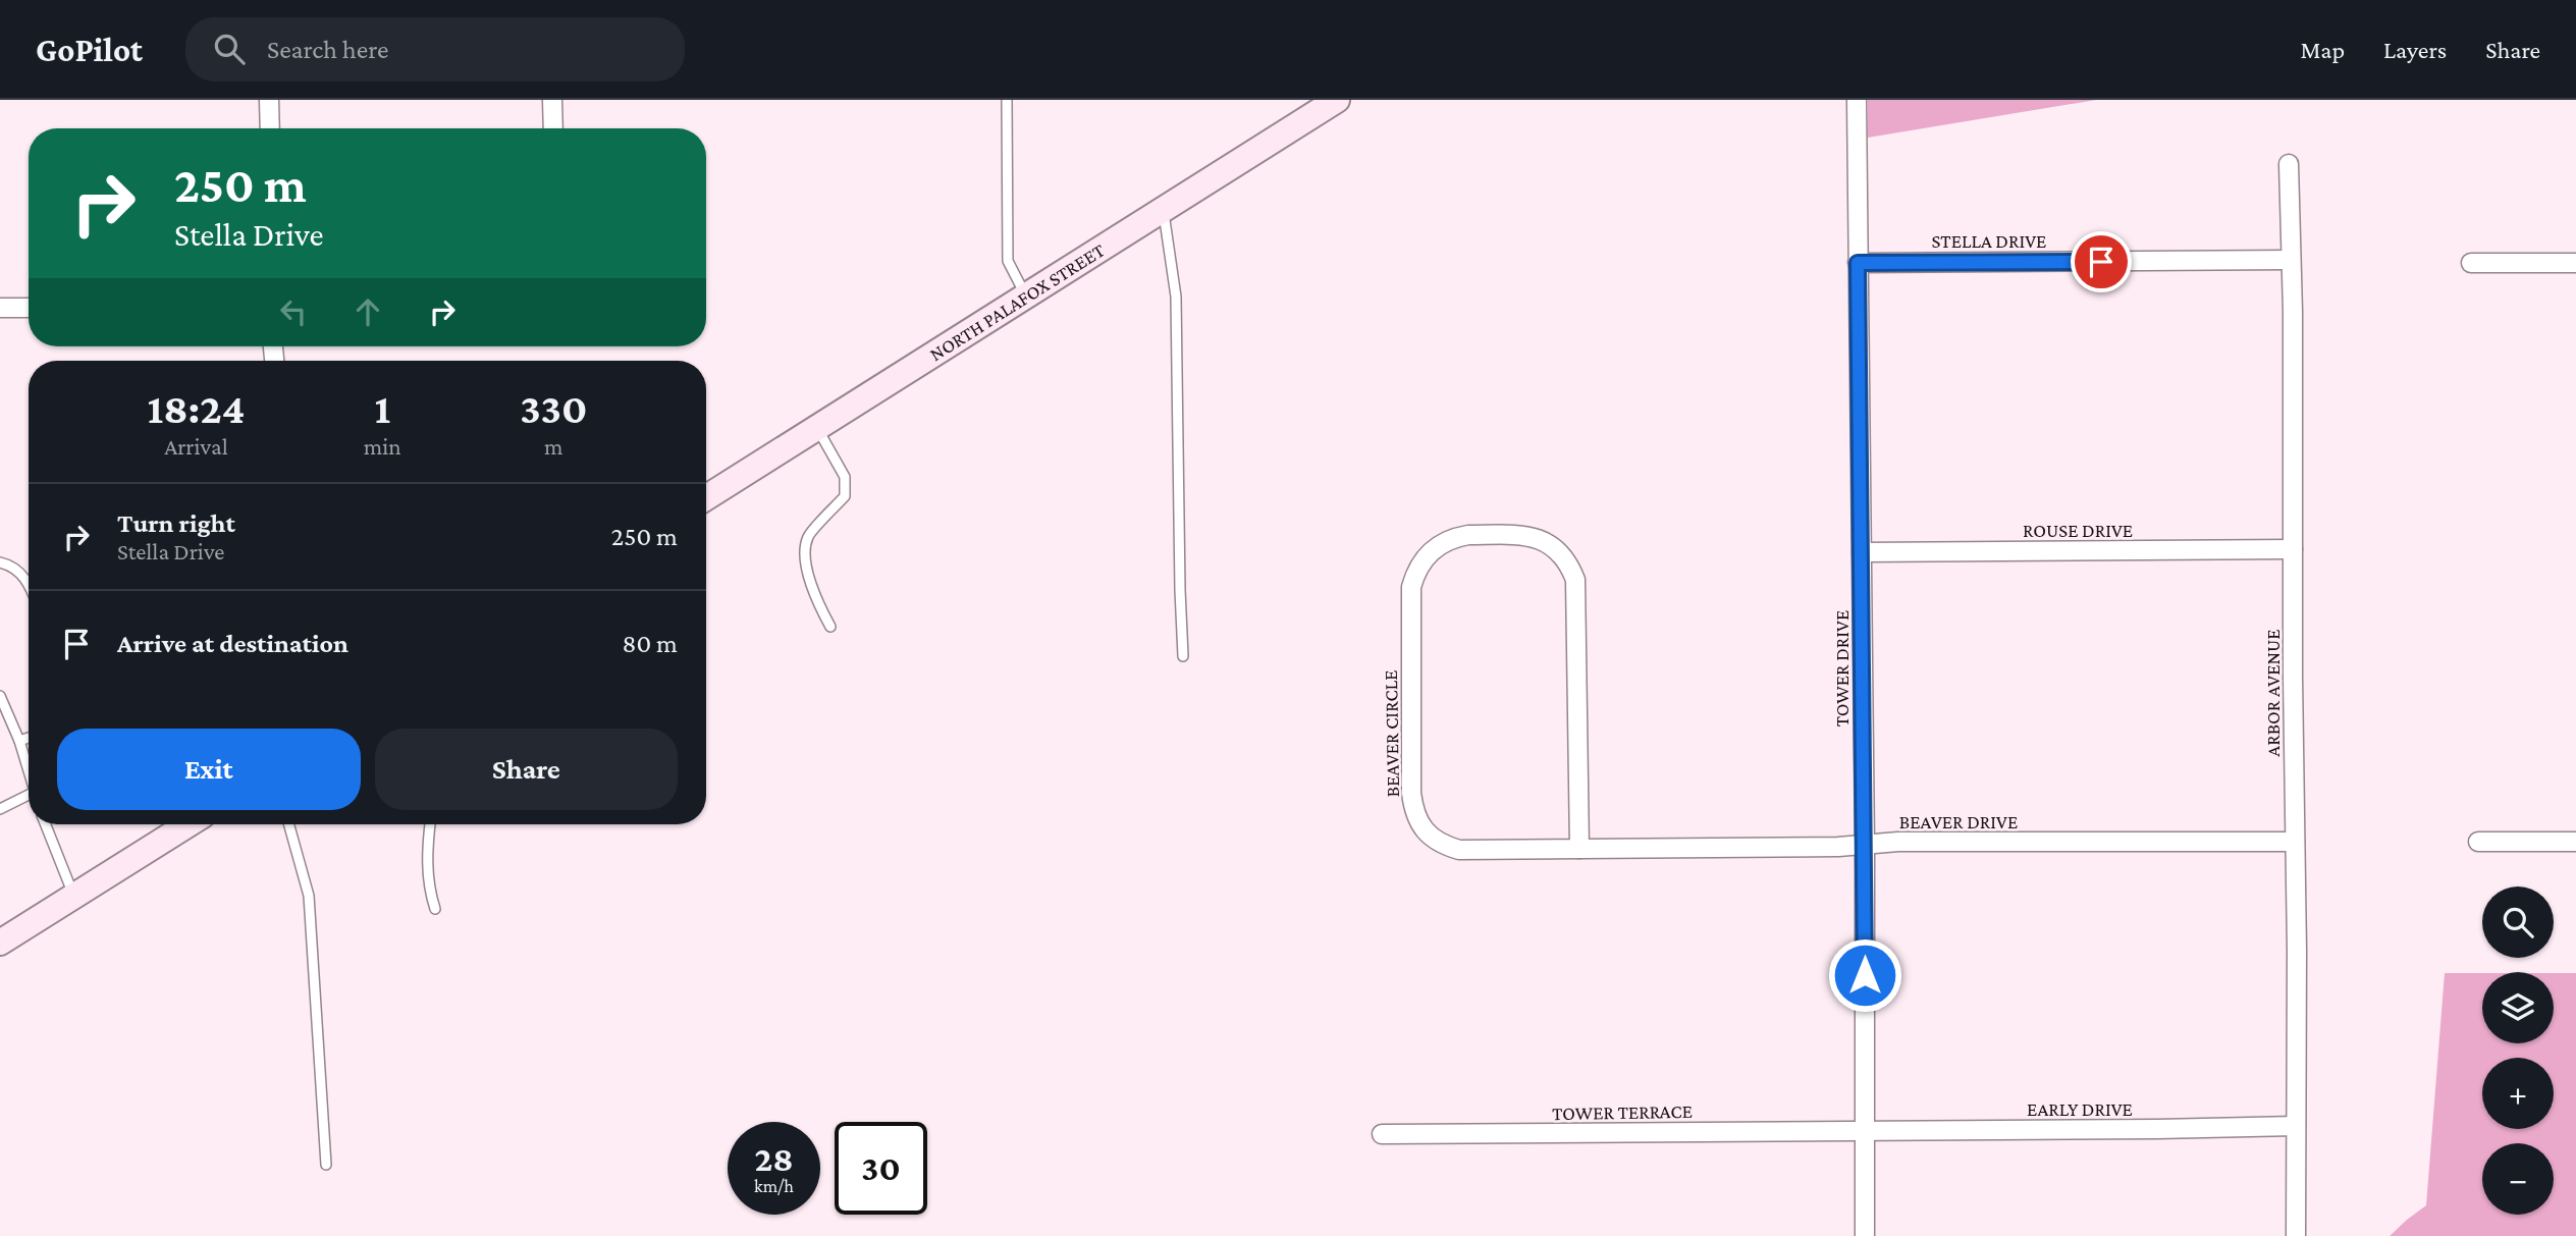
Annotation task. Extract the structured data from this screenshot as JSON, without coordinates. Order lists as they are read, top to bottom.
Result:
{
  "streets": {
    "main road": ["NORTH PALAFOX STREET"],
    "street": [
      "STELLA DRIVE",
      "ROUSE DRIVE",
      "TOWER DRIVE",
      "ARBOR AVENUE",
      "BEAVER CIRCLE",
      "BEAVER DRIVE",
      "EARLY DRIVE",
      "TOWER TERRACE"
    ]
  },
  "crossings": [
    ["STELLA DRIVE", "TOWER DRIVE"],
    ["STELLA DRIVE", "ARBOR AVENUE"],
    ["ROUSE DRIVE", "TOWER DRIVE"],
    ["ROUSE DRIVE", "ARBOR AVENUE"],
    ["TOWER DRIVE", "BEAVER DRIVE"],
    ["TOWER DRIVE", "EARLY DRIVE"],
    ["TOWER DRIVE", "TOWER TERRACE"],
    ["ARBOR AVENUE", "BEAVER DRIVE"],
    ["ARBOR AVENUE", "EARLY DRIVE"],
    ["BEAVER CIRCLE", "BEAVER DRIVE"],
    ["EARLY DRIVE", "TOWER TERRACE"]
  ],
  "page": {
    "header": "GoPilot",
    "search": "Search here",
    "nav": ["Map", "Layers", "Share"],
    "turn": ["250 m", "Stella Drive"],
    "eta": [
      "18:24",
      "Arrival",
      "1",
      "min",
      "330",
      "m"
    ],
    "list": [
      {
        "name": "Turn right",
        "note": "Stella Drive",
        "value": "250 m"
      },
      {
        "name": "Arrive at destination",
        "value": "80 m"
      }
    ],
    "buttons": ["Exit", "Share"],
    "map_buttons": ["+", "−"],
    "speed": "28 km/h",
    "limit": "30"
  }
}
